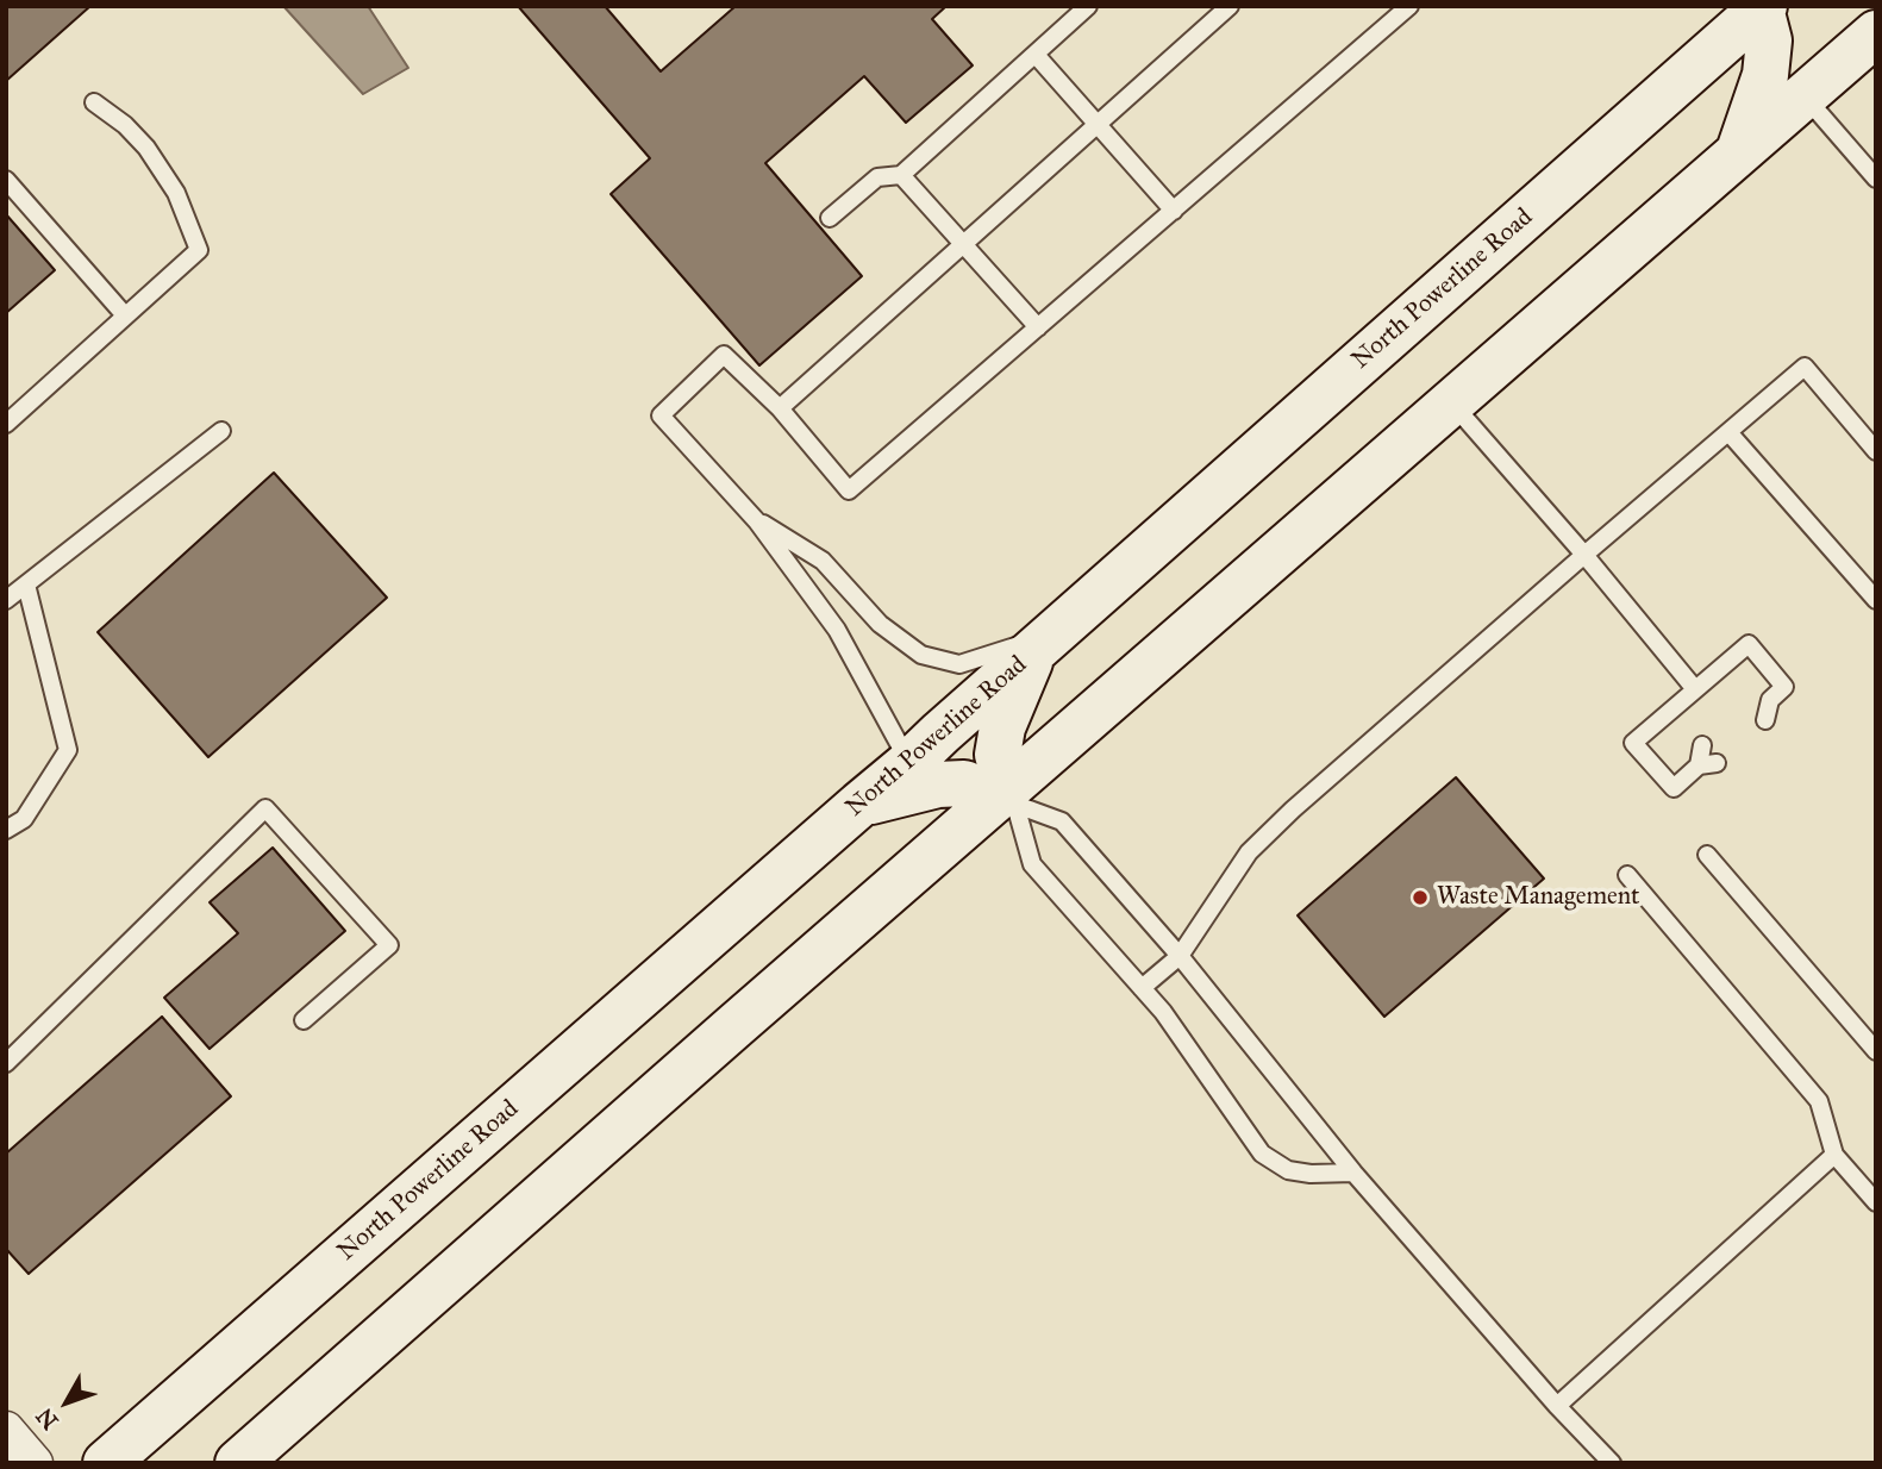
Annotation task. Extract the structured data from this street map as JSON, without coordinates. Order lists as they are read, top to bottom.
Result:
{
  "streets": {
    "main road": ["North Powerline Road"]
  },
  "places": ["Waste Management"],
  "north": "bottom left"
}
